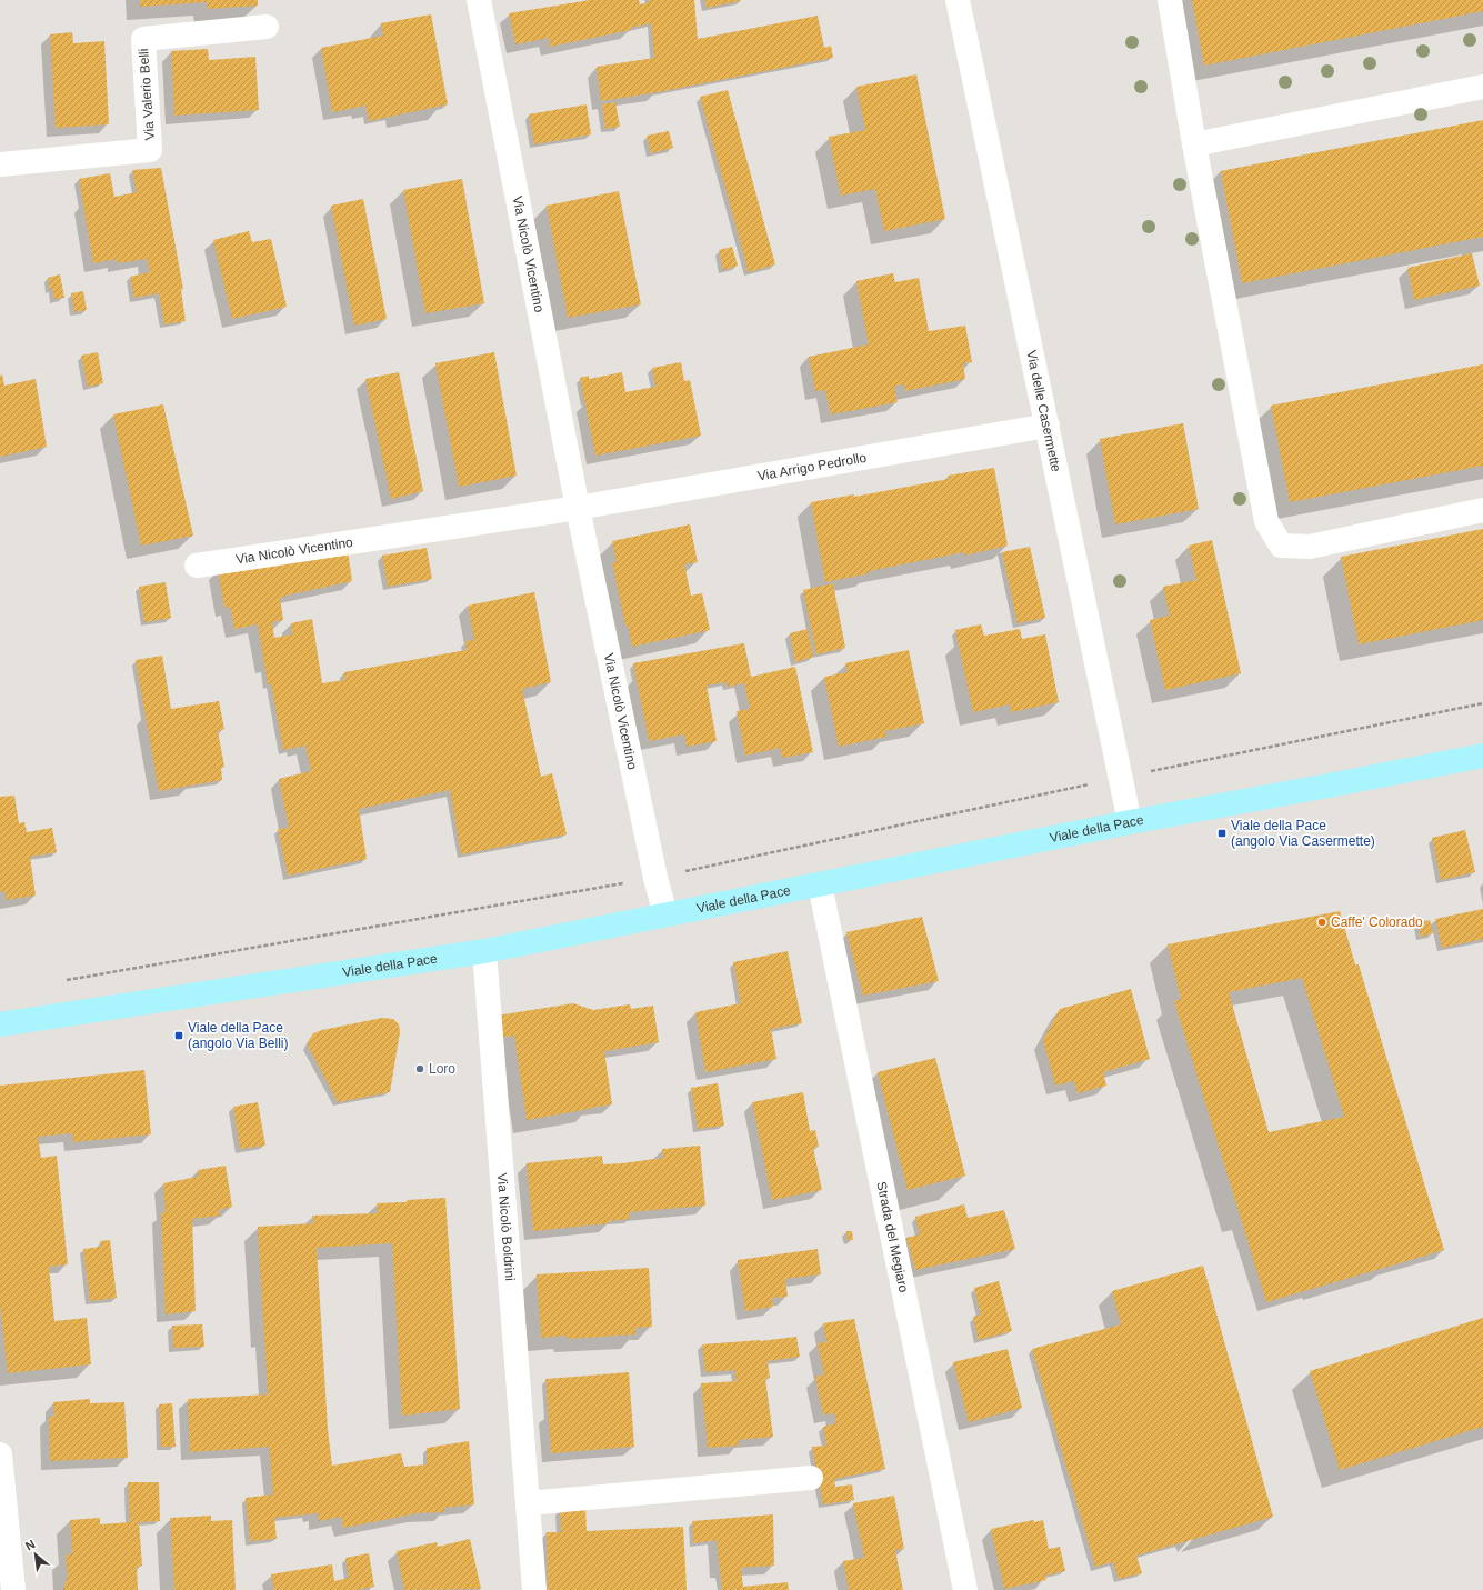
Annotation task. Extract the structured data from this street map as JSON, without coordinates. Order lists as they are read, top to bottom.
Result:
{
  "streets": {
    "main road": ["Viale della Pace"],
    "street": [
      "Via Valerio Belli",
      "Via Nicolò Vicentino",
      "Via delle Casermette",
      "Via Arrigo Pedrollo",
      "Via Nicolò Boldrini",
      "Strada del Megiaro"
    ]
  },
  "crossings": [
    ["Via Nicolò Vicentino", "Via Arrigo Pedrollo"],
    ["Via Nicolò Vicentino", "Viale della Pace"],
    ["Via delle Casermette", "Via Arrigo Pedrollo"],
    ["Via delle Casermette", "Viale della Pace"],
    ["Viale della Pace", "Via Nicolò Boldrini"],
    ["Viale della Pace", "Strada del Megiaro"]
  ],
  "places": {
    "transit": ["Viale della Pace (angolo Via Casermette)", "Viale della Pace (angolo Via Belli)"],
    "other": ["Caffe' Colorado", "Loro"]
  },
  "north": "top left"
}
